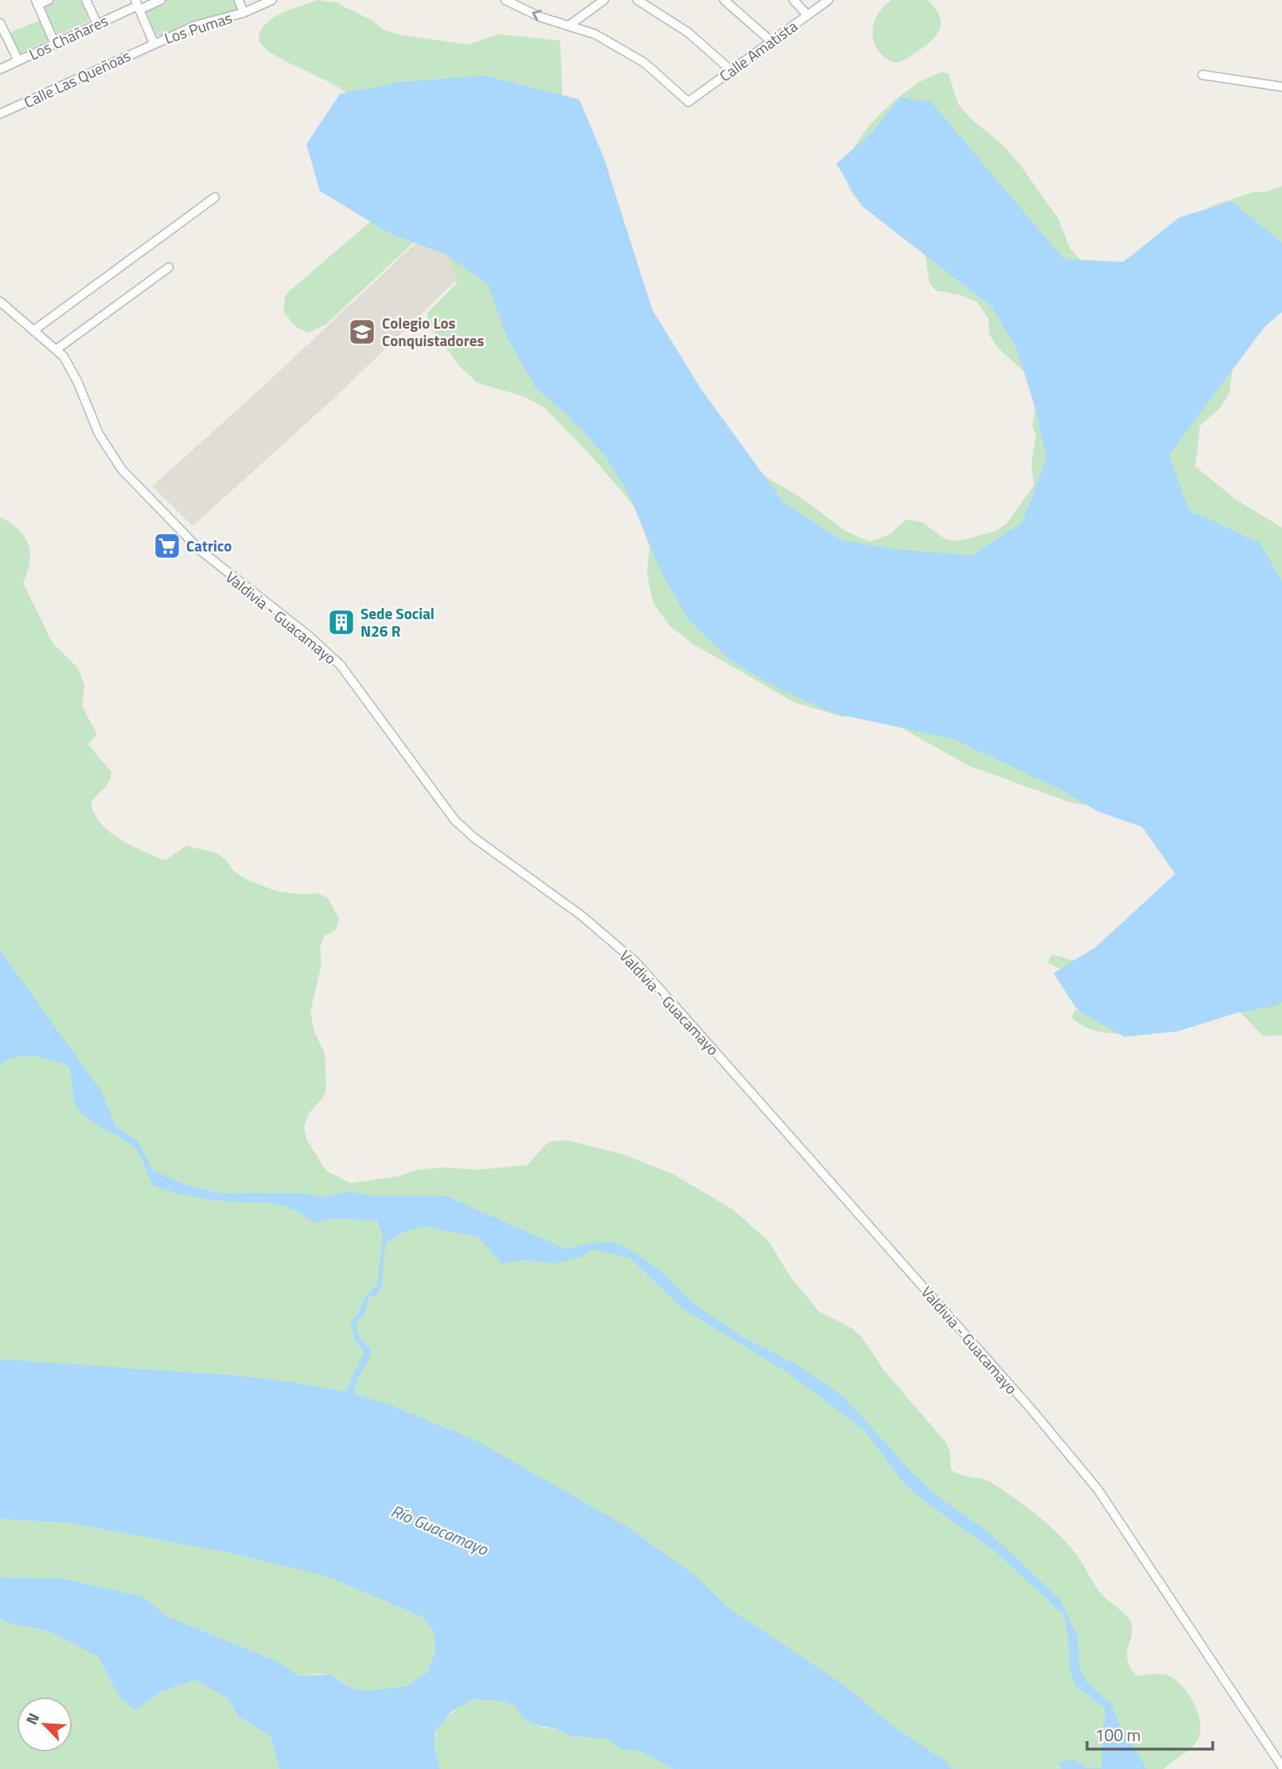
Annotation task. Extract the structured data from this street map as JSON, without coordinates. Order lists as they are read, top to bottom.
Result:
{
  "streets": {
    "street": [
      "Los Pumas",
      "Los Chañares",
      "Calle Amatista",
      "Calle Las Queñoas",
      "Valdivia - Guacamayo"
    ]
  },
  "crossings": [
    ["Los Pumas", "Calle Las Queñoas"]
  ],
  "water": ["Río Guacamayo"],
  "places": {
    "school or university": ["Colegio Los Conquistadores"],
    "supermarket": ["Catrico"],
    "building": ["Sede Social N26 R"]
  },
  "scale_bar": "100 m",
  "north": "top left"
}
